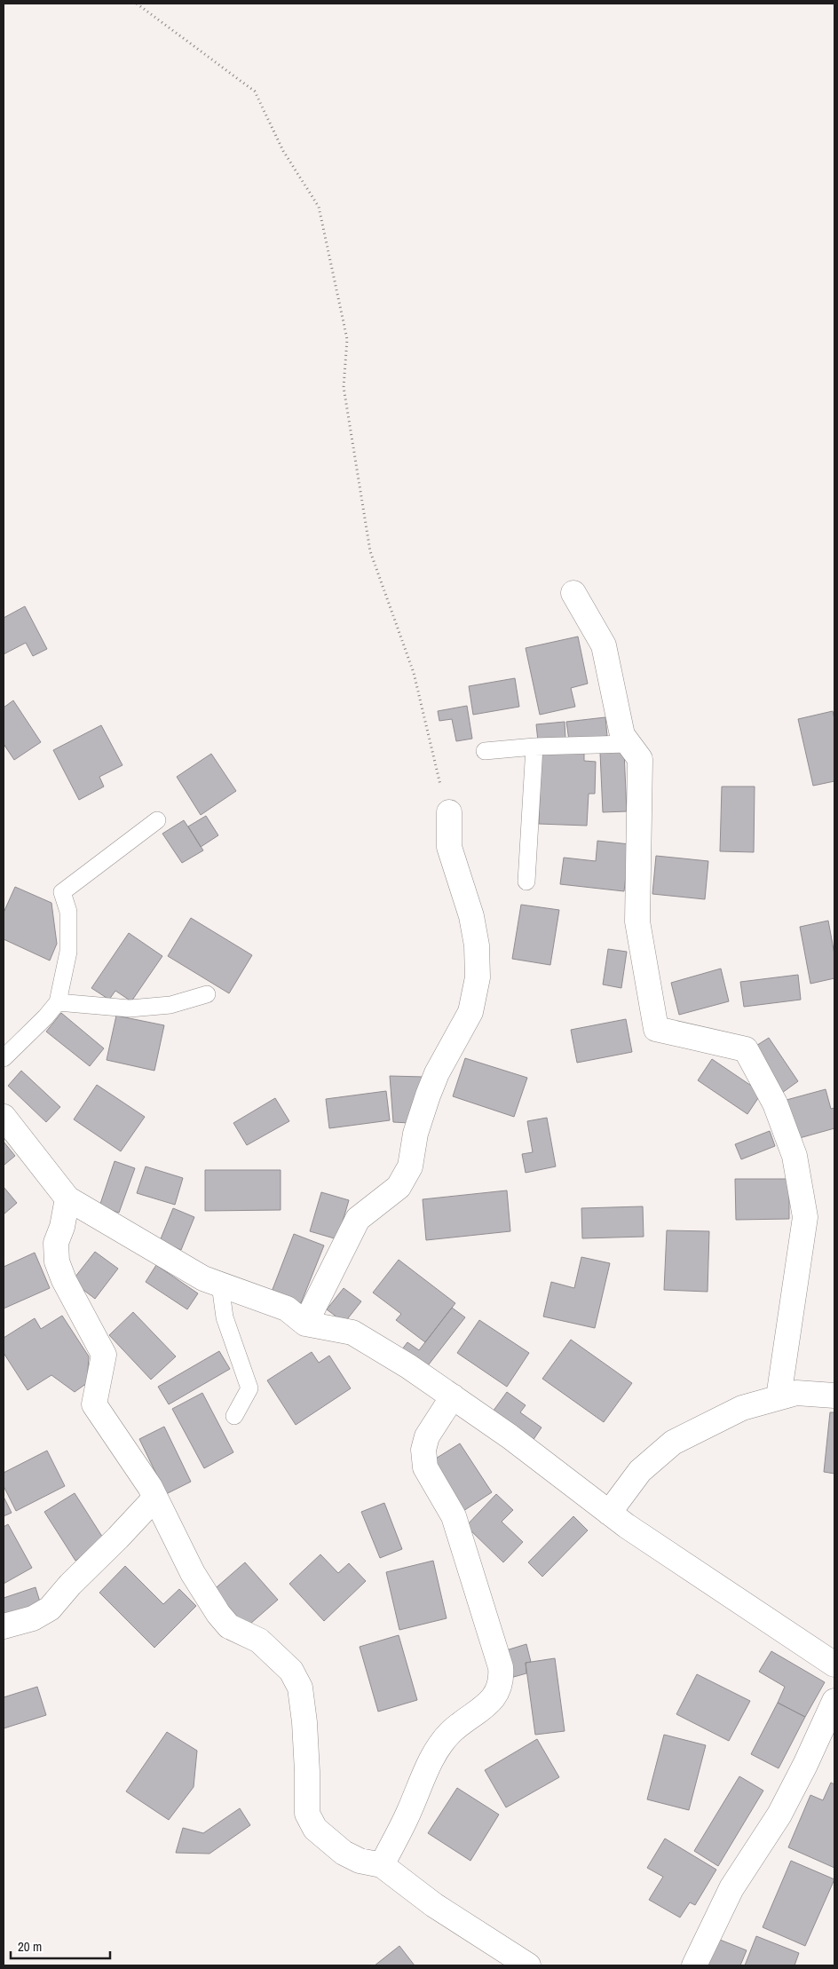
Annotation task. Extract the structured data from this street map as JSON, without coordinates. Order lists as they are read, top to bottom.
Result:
{
  "scale_bar": "20 m"
}
